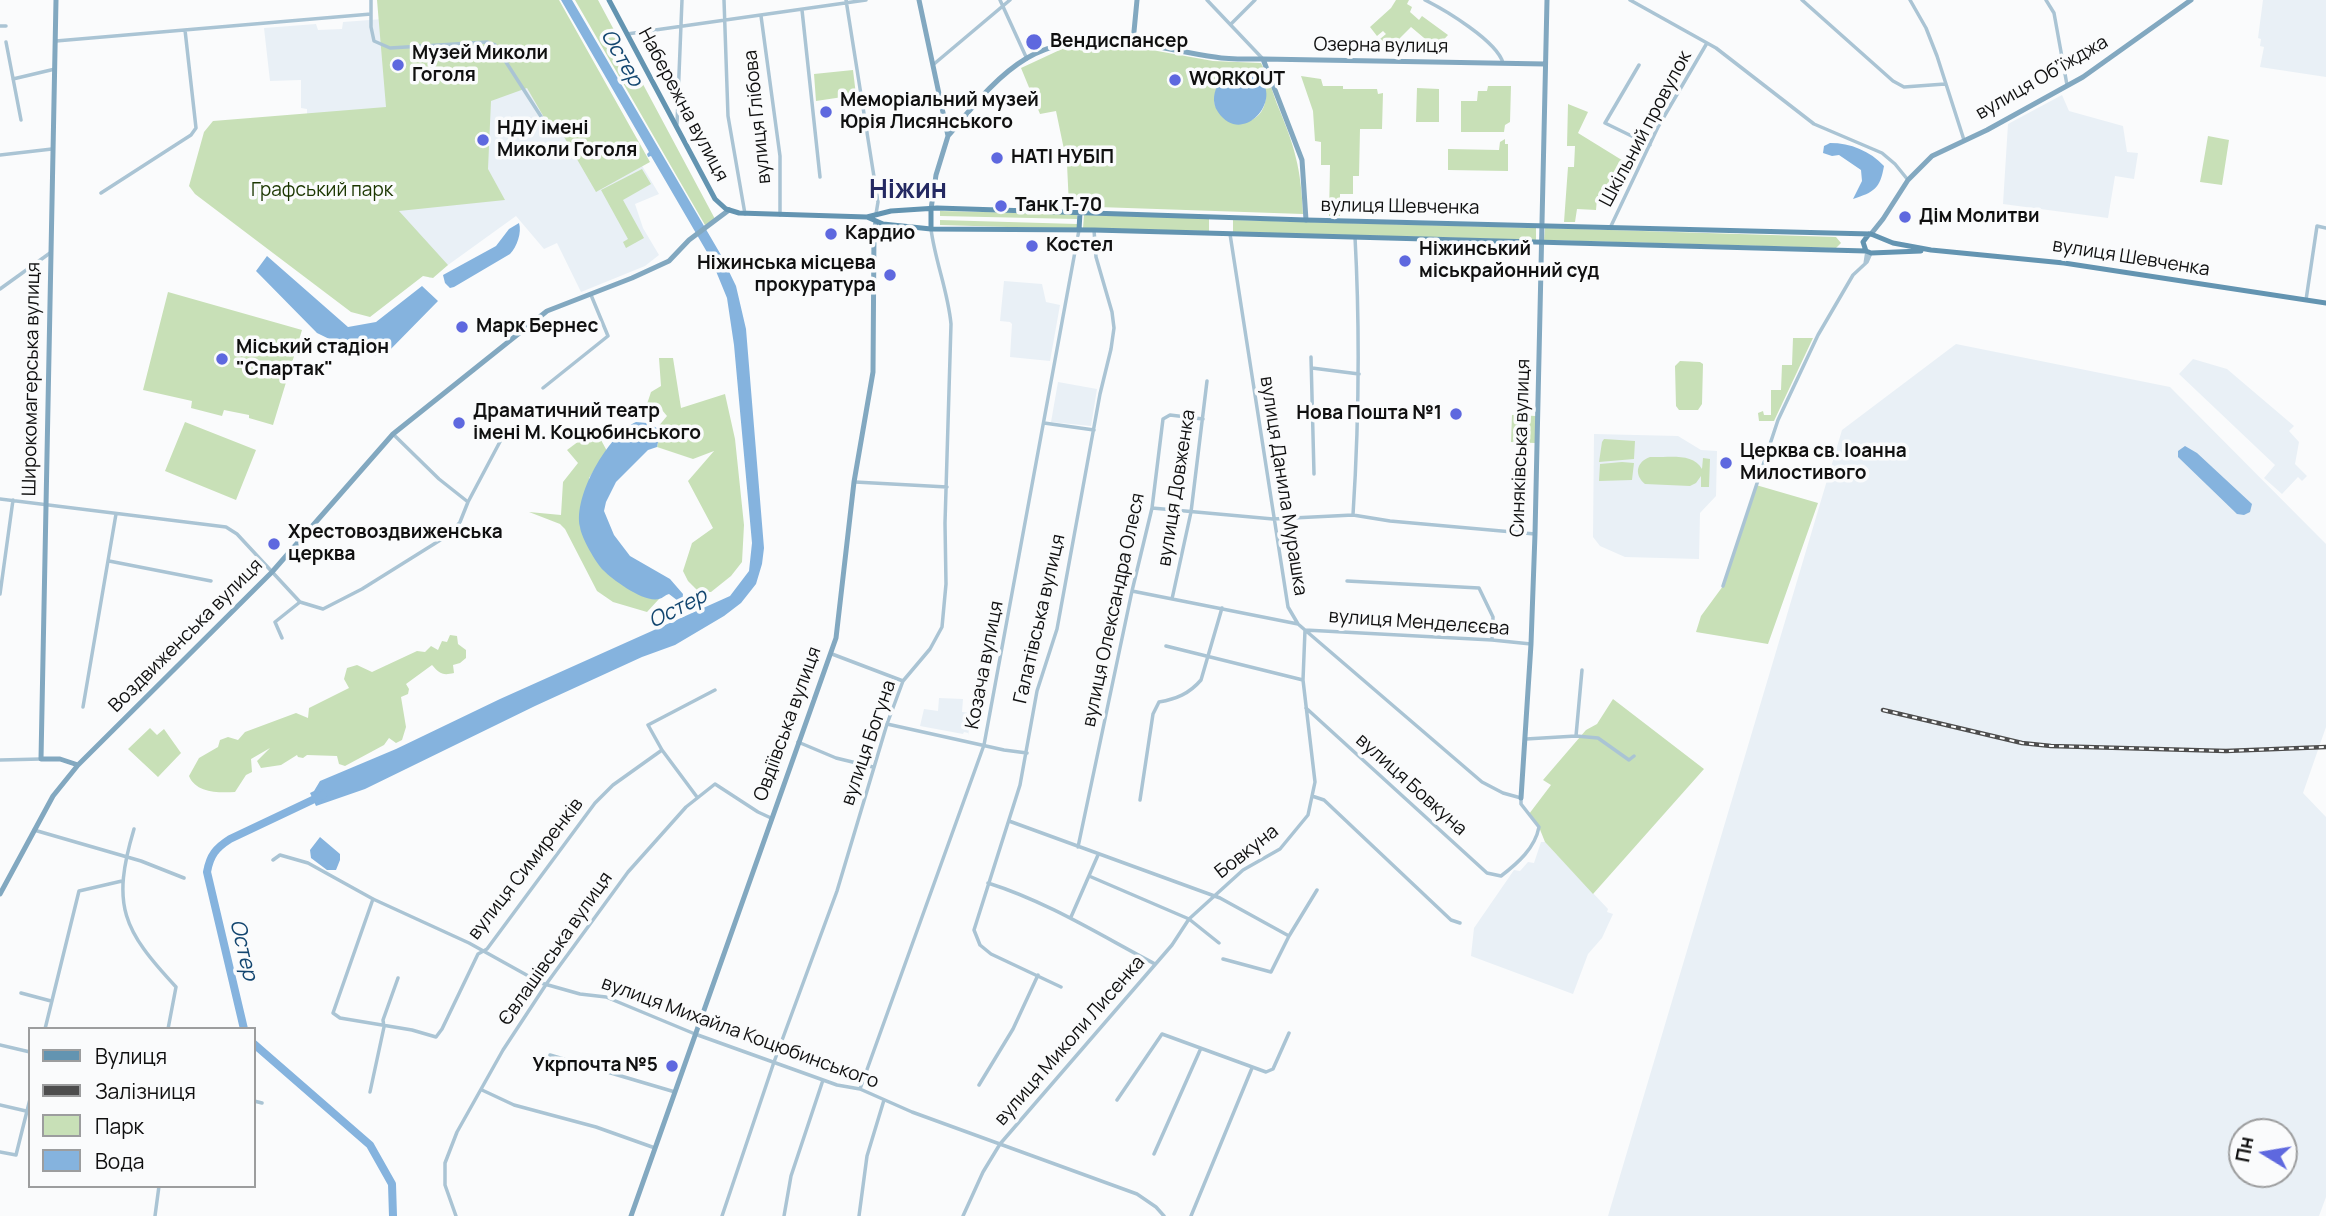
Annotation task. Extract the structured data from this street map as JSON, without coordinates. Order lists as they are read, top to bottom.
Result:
{
  "streets": {
    "main road": ["Набережна вулиця", "вулиця Шевченка"],
    "street": [
      "Озерна вулиця",
      "вулиця Обʼїжджа",
      "вулиця Глібова",
      "Шкільний провулок",
      "Широкомагерська вулиця",
      "Синяківська вулиця",
      "вулиця Данила Мурашка",
      "вулиця Довженка",
      "вулиця Олександра Олеся",
      "Галатівська вулиця",
      "вулиця Менделєєва",
      "Воздвиженська вулиця",
      "Козача вулиця",
      "Овдіївська вулиця",
      "вулиця Богуна",
      "вулиця Бовкуна",
      "Бовкуна",
      "вулиця Симиренків",
      "Євлашівська вулиця",
      "вулиця Михайла Коцюбинського",
      "вулиця Миколи Лисенка"
    ]
  },
  "crossings": [
    ["Озерна вулиця", "Синяківська вулиця"],
    ["вулиця Обʼїжджа", "вулиця Шевченка"],
    ["Набережна вулиця", "Воздвиженська вулиця"],
    ["Шкільний провулок", "вулиця Шевченка"],
    ["вулиця Шевченка", "Синяківська вулиця"],
    ["вулиця Шевченка", "вулиця Данила Мурашка"],
    ["вулиця Шевченка", "Галатівська вулиця"],
    ["вулиця Шевченка", "Козача вулиця"],
    ["вулиця Шевченка", "Овдіївська вулиця"],
    ["вулиця Шевченка", "вулиця Богуна"],
    ["Синяківська вулиця", "вулиця Данила Мурашка"],
    ["Синяківська вулиця", "вулиця Менделєєва"],
    ["Синяківська вулиця", "вулиця Бовкуна"],
    ["вулиця Данила Мурашка", "вулиця Менделєєва"],
    ["вулиця Данила Мурашка", "вулиця Бовкуна"],
    ["вулиця Данила Мурашка", "Бовкуна"],
    ["вулиця Довженка", "вулиця Олександра Олеся"],
    ["вулиця Менделєєва", "Бовкуна"],
    ["Козача вулиця", "вулиця Михайла Коцюбинського"],
    ["Овдіївська вулиця", "вулиця Михайла Коцюбинського"],
    ["вулиця Богуна", "вулиця Михайла Коцюбинського"],
    ["вулиця Бовкуна", "Бовкуна"],
    ["Бовкуна", "вулиця Миколи Лисенка"],
    ["вулиця Симиренків", "вулиця Михайла Коцюбинського"],
    ["Євлашівська вулиця", "вулиця Михайла Коцюбинського"],
    ["вулиця Михайла Коцюбинського", "вулиця Миколи Лисенка"]
  ],
  "districts": ["Ніжин"],
  "water": ["Остер"],
  "parks": ["Графський парк"],
  "places": [
    "Вендиспансер",
    "Музей Миколи Гоголя",
    "WORKOUT",
    "Меморіальний музей Юрія Лисянського",
    "НДУ імені Миколи Гоголя",
    "НАТІ НУБІП",
    "Танк Т-70",
    "Дім Молитви",
    "Кардио",
    "Костел",
    "Ніжинський міськрайонний суд",
    "Ніжинська місцева прокуратура",
    "Марк Бернес",
    "Міський стадіон \"Спартак\"",
    "Нова Пошта №1",
    "Драматичний театр імені М. Коцюбинського",
    "Церква св. Іоанна Милостивого",
    "Хрестовоздвиженська церква",
    "Укрпочта №5"
  ],
  "legend": [
    "Вулиця",
    "Залізниця",
    "Парк",
    "Вода"
  ],
  "north": "left"
}
